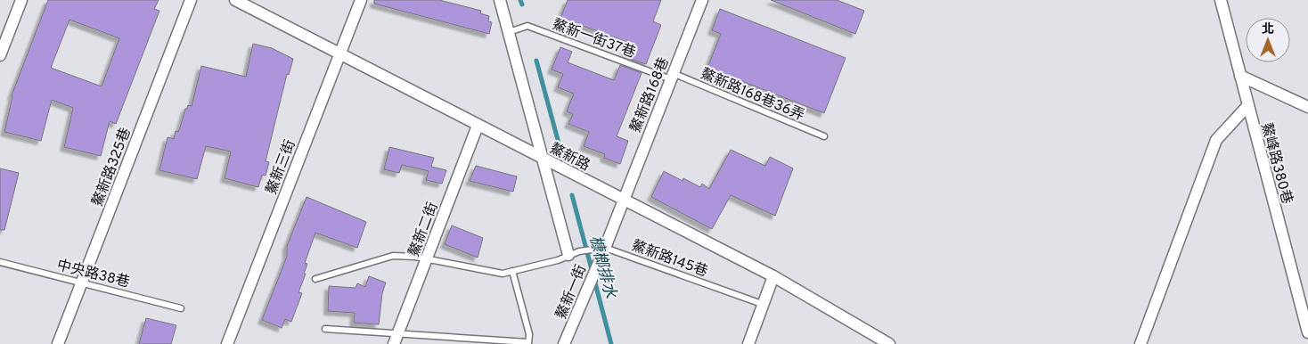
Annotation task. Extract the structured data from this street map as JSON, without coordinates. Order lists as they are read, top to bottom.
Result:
{
  "streets": {
    "street": [
      "鰲新路168巷",
      "鰲新路",
      "鰲峰路380巷",
      "鰲新路325巷",
      "鰲新三街",
      "鰲新二街",
      "鰲新一街"
    ],
    "lane": [
      "鰲新一街37巷",
      "鰲新路168巷36弄",
      "鰲新路145巷",
      "中央路38巷"
    ]
  },
  "crossings": [
    ["鰲新一街37巷", "鰲新路168巷36弄"],
    ["鰲新一街37巷", "鰲新路168巷"],
    ["鰲新路168巷36弄", "鰲新路168巷"],
    ["鰲新路168巷", "鰲新路"],
    ["鰲新路168巷", "鰲新一街"],
    ["鰲新路", "鰲新三街"],
    ["鰲新路", "鰲新二街"],
    ["鰲新路", "鰲新一街"],
    ["鰲新路325巷", "中央路38巷"],
    ["鰲新路145巷", "鰲新一街"]
  ],
  "water": ["槺榔排水"],
  "north": "top"
}
